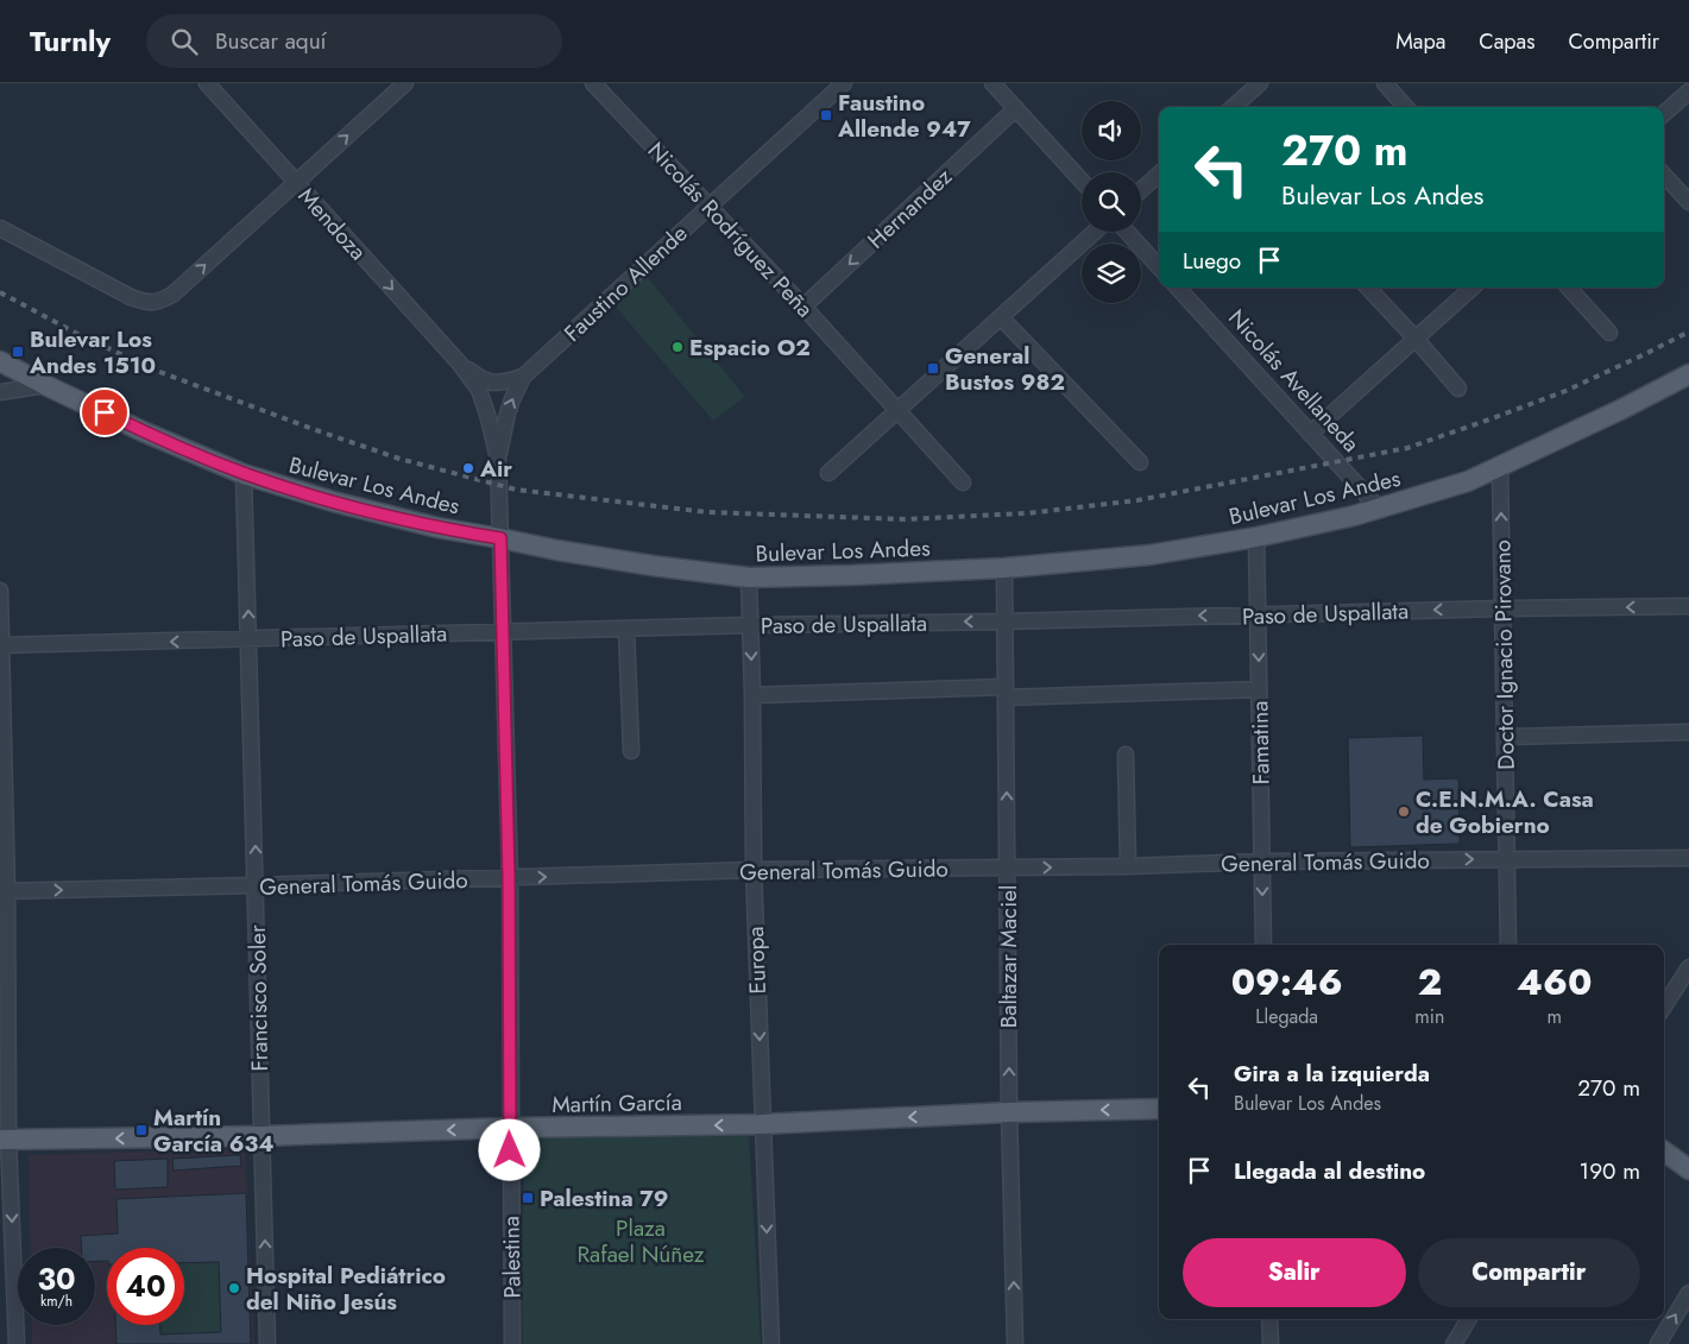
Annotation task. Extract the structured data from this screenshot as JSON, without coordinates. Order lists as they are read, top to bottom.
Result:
{
  "streets": {
    "main road": ["Bulevar Los Andes", "Martín García"],
    "street": [
      "Hernandez",
      "Mendoza",
      "Nicolás Rodríguez Peña",
      "Faustino Allende",
      "Nicolás Avellaneda",
      "Paso de Uspallata",
      "Doctor Ignacio Pirovano",
      "Famatina",
      "General Tomás Guido",
      "Baltazar Maciel",
      "Europa",
      "Francisco Soler",
      "Palestina"
    ]
  },
  "crossings": [
    ["Hernandez", "Nicolás Rodríguez Peña"],
    ["Mendoza", "Faustino Allende"],
    ["Mendoza", "Palestina"],
    ["Nicolás Rodríguez Peña", "Faustino Allende"],
    ["Faustino Allende", "Palestina"],
    ["Nicolás Avellaneda", "Bulevar Los Andes"],
    ["Bulevar Los Andes", "Doctor Ignacio Pirovano"],
    ["Bulevar Los Andes", "Famatina"],
    ["Bulevar Los Andes", "Baltazar Maciel"],
    ["Bulevar Los Andes", "Europa"],
    ["Bulevar Los Andes", "Francisco Soler"],
    ["Bulevar Los Andes", "Palestina"],
    ["Paso de Uspallata", "Doctor Ignacio Pirovano"],
    ["Paso de Uspallata", "Famatina"],
    ["Paso de Uspallata", "Baltazar Maciel"],
    ["Paso de Uspallata", "Europa"],
    ["Paso de Uspallata", "Francisco Soler"],
    ["Paso de Uspallata", "Palestina"],
    ["Doctor Ignacio Pirovano", "General Tomás Guido"],
    ["Famatina", "General Tomás Guido"],
    ["General Tomás Guido", "Baltazar Maciel"],
    ["General Tomás Guido", "Europa"],
    ["General Tomás Guido", "Francisco Soler"],
    ["General Tomás Guido", "Palestina"],
    ["Baltazar Maciel", "Martín García"],
    ["Europa", "Martín García"],
    ["Francisco Soler", "Martín García"],
    ["Martín García", "Palestina"]
  ],
  "one_way": [
    "Hernandez",
    "Mendoza",
    "Famatina",
    "General Tomás Guido",
    "Baltazar Maciel",
    "Europa",
    "Francisco Soler",
    "Martín García"
  ],
  "parks": ["Plaza Rafael Núñez"],
  "places": {
    "transit": [
      "Faustino Allende 947",
      "Bulevar Los Andes 1510",
      "General Bustos 982",
      "Martín García 634",
      "Palestina 79"
    ],
    "other": [
      "Espacio O2",
      "Air",
      "C.E.N.M.A. Casa de Gobierno",
      "Hospital Pediátrico del Niño Jesús"
    ]
  },
  "page": {
    "header": "Turnly",
    "search": "Buscar aquí",
    "nav": ["Mapa", "Capas", "Compartir"],
    "turn": ["270 m", "Bulevar Los Andes"],
    "then": "Luego",
    "eta": [
      "09:46",
      "Llegada",
      "2",
      "min",
      "460",
      "m"
    ],
    "list": [
      {
        "name": "Gira a la izquierda",
        "note": "Bulevar Los Andes",
        "value": "270 m"
      },
      {
        "name": "Llegada al destino",
        "value": "190 m"
      }
    ],
    "buttons": ["Salir", "Compartir"],
    "speed": "30 km/h",
    "limit": "40"
  }
}
